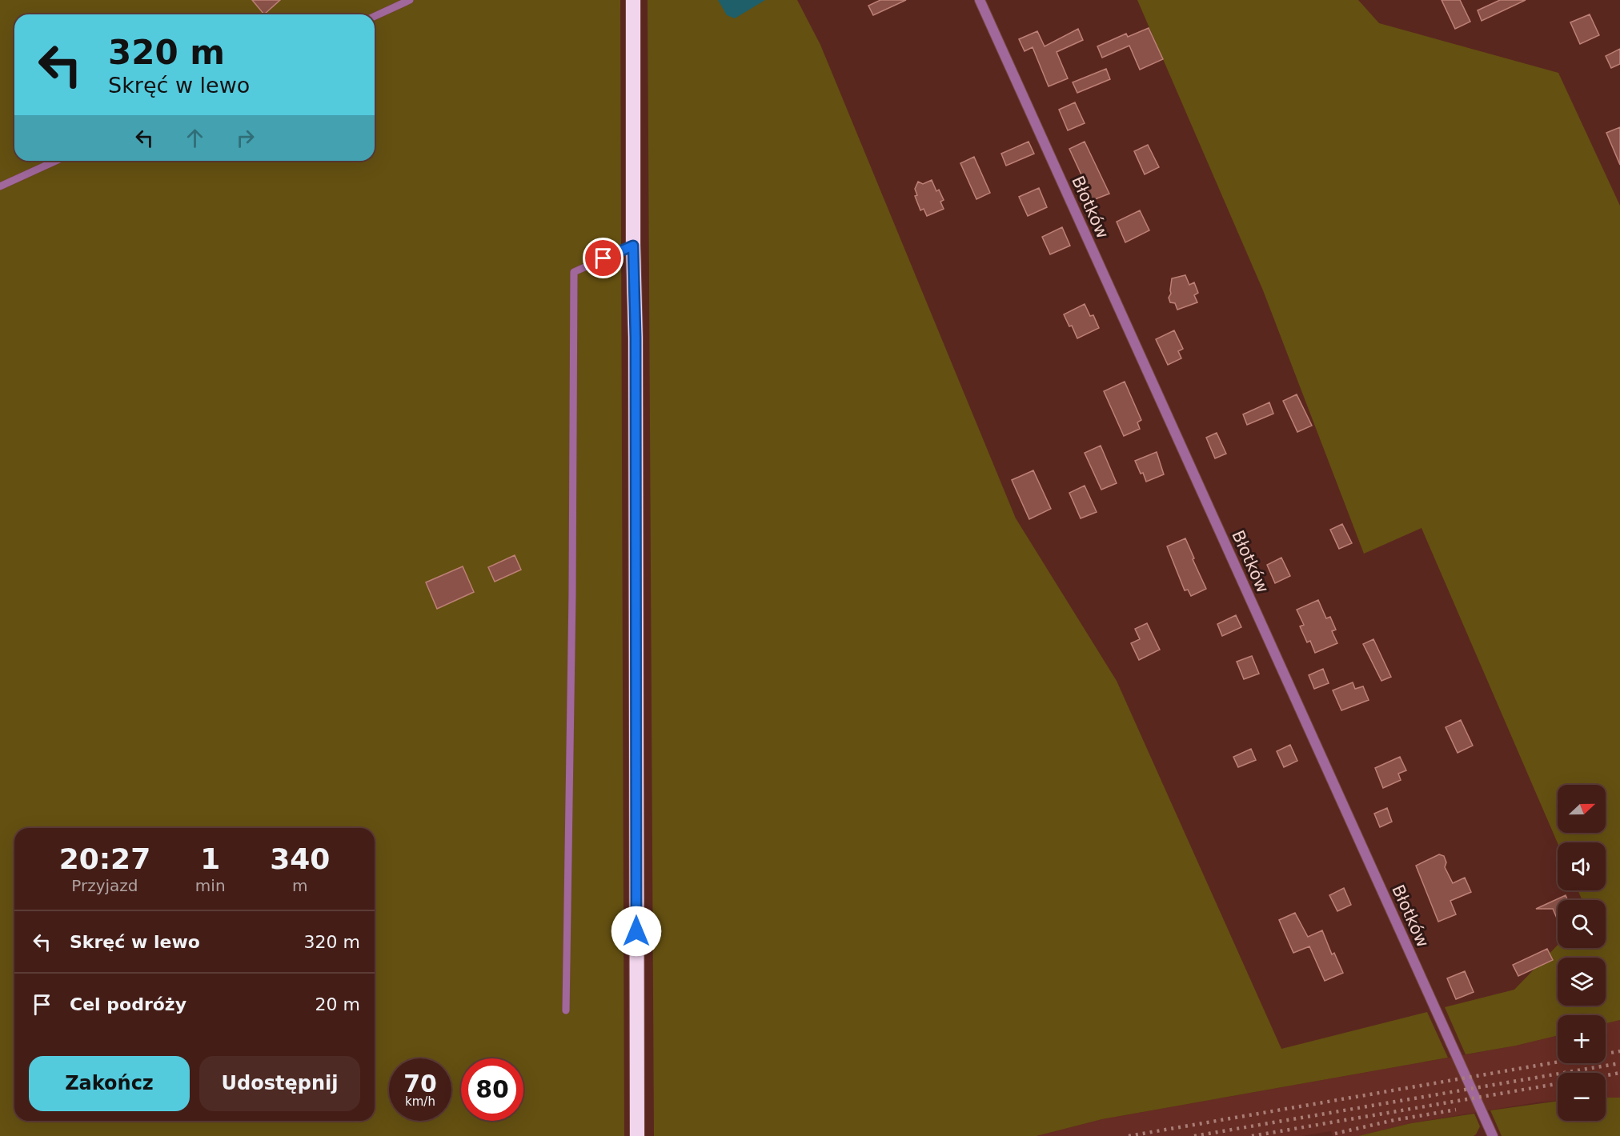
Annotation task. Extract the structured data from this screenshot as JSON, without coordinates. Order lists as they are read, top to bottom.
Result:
{
  "streets": {
    "street": ["Błotków"]
  },
  "north": "right",
  "page": {
    "turn": ["320 m", "Skręć w lewo"],
    "map_buttons": ["+", "−"],
    "eta": [
      "20:27",
      "Przyjazd",
      "1",
      "min",
      "340",
      "m"
    ],
    "list": [
      {
        "name": "Skręć w lewo",
        "value": "320 m"
      },
      {
        "name": "Cel podróży",
        "value": "20 m"
      }
    ],
    "buttons": ["Zakończ", "Udostępnij"],
    "speed": "70 km/h",
    "limit": "80"
  }
}
